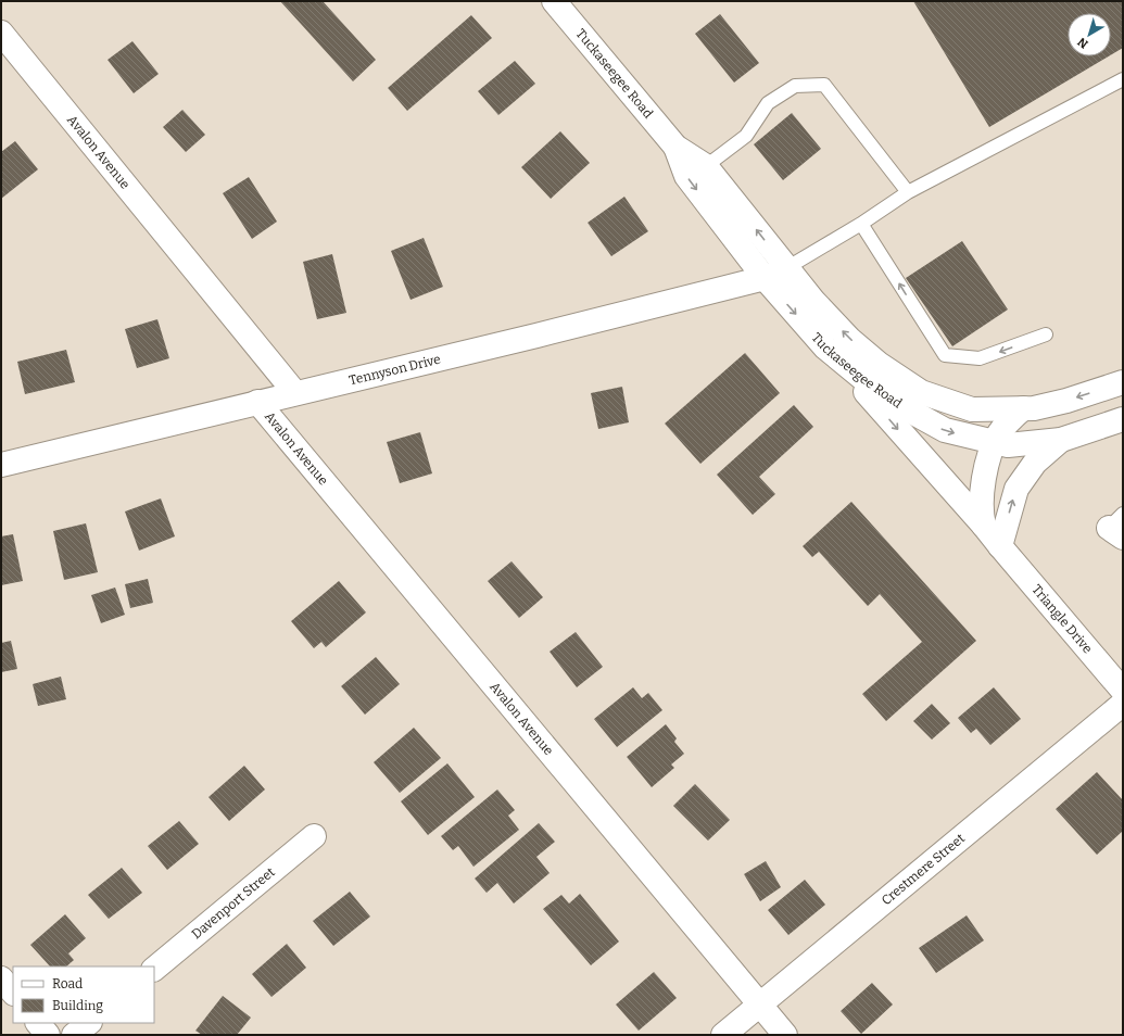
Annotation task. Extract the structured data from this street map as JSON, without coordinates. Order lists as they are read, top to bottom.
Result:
{
  "streets": {
    "street": [
      "Tuckaseegee Road",
      "Avalon Avenue",
      "Tennyson Drive",
      "Triangle Drive",
      "Crestmere Street",
      "Davenport Street"
    ]
  },
  "crossings": [
    ["Tuckaseegee Road", "Tennyson Drive"],
    ["Tuckaseegee Road", "Triangle Drive"],
    ["Avalon Avenue", "Tennyson Drive"],
    ["Avalon Avenue", "Crestmere Street"]
  ],
  "one_way": ["Triangle Drive"],
  "legend": ["Road", "Building"],
  "north": "bottom left"
}
